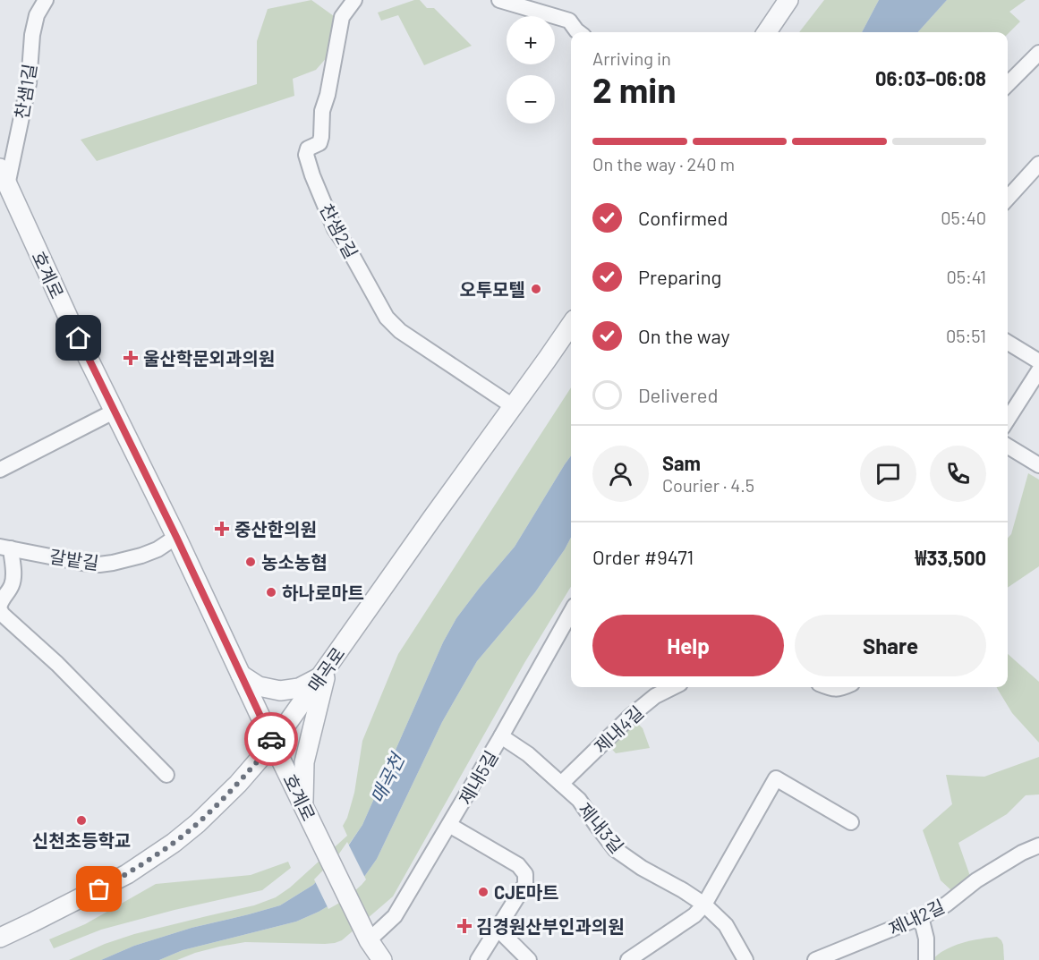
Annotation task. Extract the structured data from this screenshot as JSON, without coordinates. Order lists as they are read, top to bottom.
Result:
{
  "streets": {
    "street": [
      "찬샘1길",
      "찬샘2길",
      "호계로",
      "갈밭길",
      "매곡로",
      "제내4길",
      "제내5길",
      "제내3길",
      "제내2길"
    ]
  },
  "crossings": [
    ["찬샘1길", "호계로"],
    ["찬샘2길", "매곡로"],
    ["호계로", "갈밭길"],
    ["호계로", "매곡로"],
    ["호계로", "제내5길"],
    ["제내4길", "제내3길"],
    ["제내5길", "제내3길"]
  ],
  "water": ["매곡천"],
  "places": {
    "other": [
      "오투모텔",
      "농소농협",
      "하나로마트",
      "신천초등학교",
      "CJE마트"
    ],
    "health": ["울산학문외과의원", "중산한의원", "김경원산부인과의원"]
  },
  "page": {
    "map_buttons": ["+", "−"],
    "heading": ["2 min", "Arriving in", "06:03–06:08"],
    "panel": [
      "Sam",
      "Courier · 4.5",
      "Order #9471",
      "₩33,500"
    ],
    "bar": "On the way · 240 m",
    "list": [
      ["Confirmed", "05:40"],
      ["Preparing", "05:41"],
      ["On the way", "05:51"],
      "Delivered"
    ],
    "buttons": ["Help", "Share"]
  }
}
